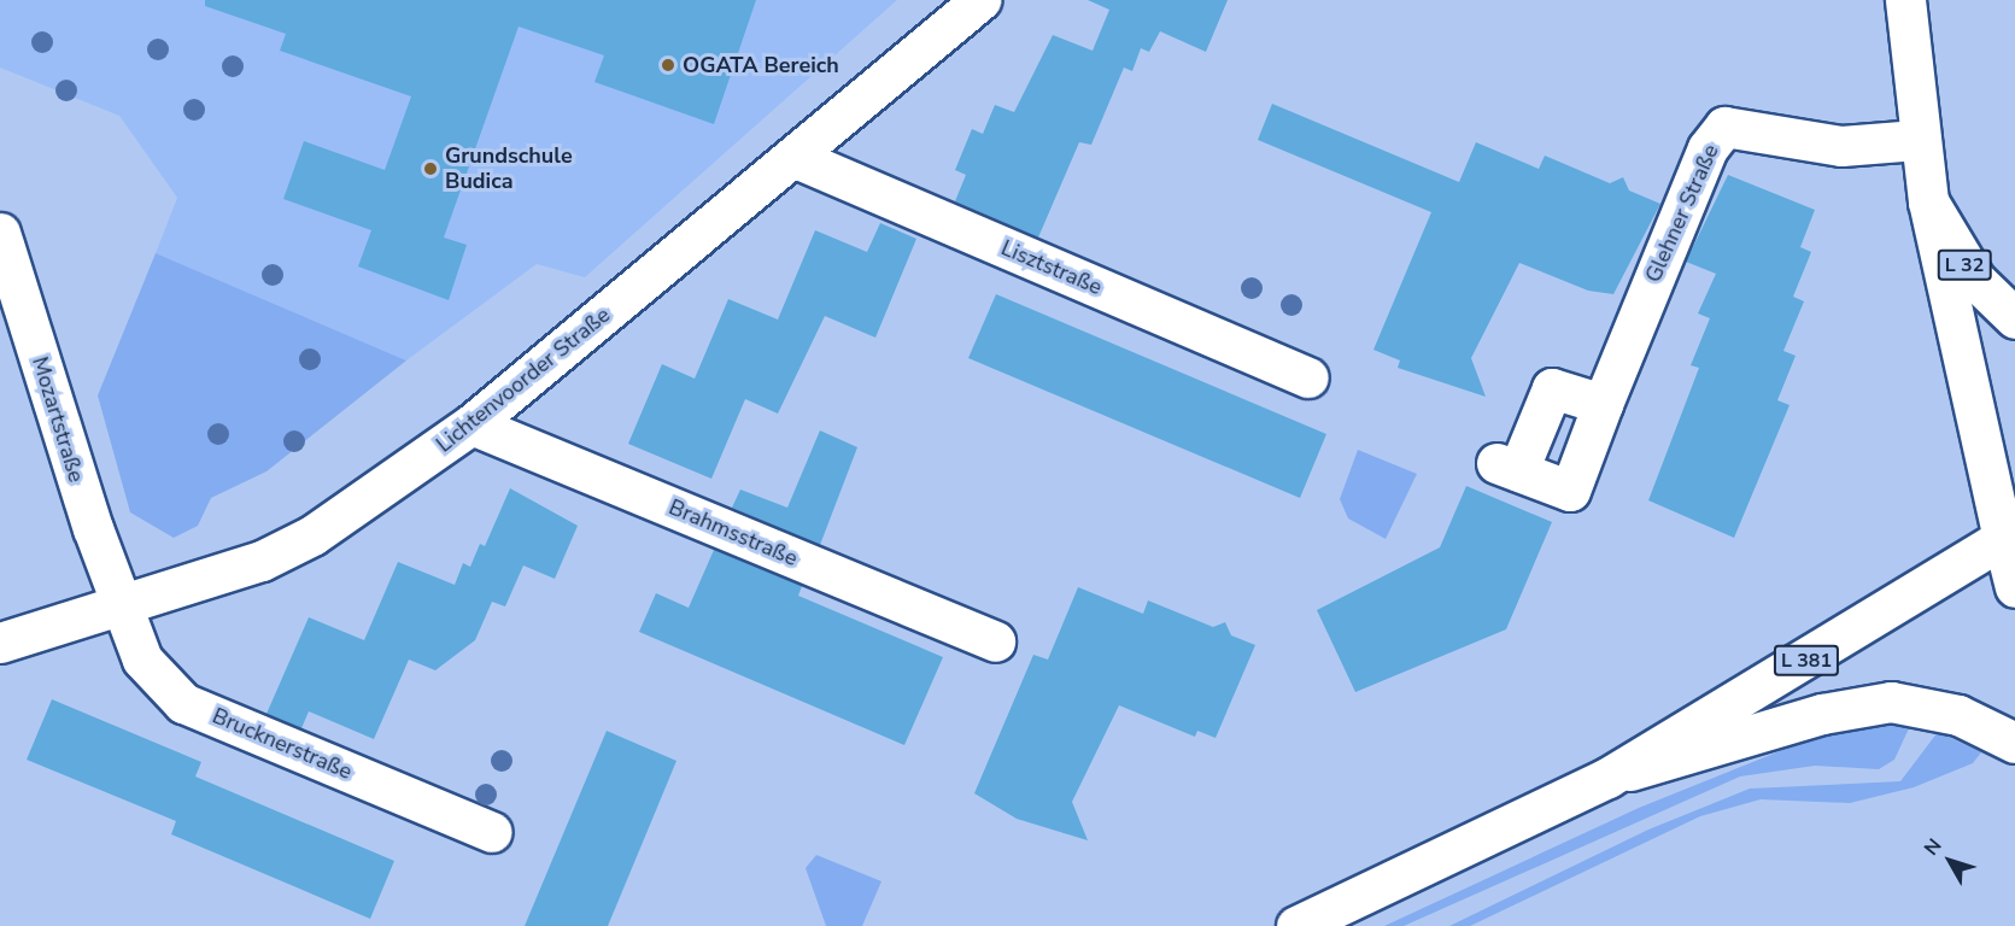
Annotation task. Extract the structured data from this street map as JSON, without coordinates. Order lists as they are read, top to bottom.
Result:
{
  "streets": {
    "street": [
      "Glehner Straße",
      "L 32",
      "Lisztstraße",
      "Lichtenvoorder Straße",
      "Mozartstraße",
      "Brahmsstraße",
      "L 381",
      "Brucknerstraße"
    ]
  },
  "crossings": [
    ["Lisztstraße", "Lichtenvoorder Straße"],
    ["Lichtenvoorder Straße", "Mozartstraße"],
    ["Lichtenvoorder Straße", "Brahmsstraße"],
    ["Lichtenvoorder Straße", "Brucknerstraße"],
    ["Mozartstraße", "Brucknerstraße"]
  ],
  "places": ["OGATA Bereich", "Grundschule Budica"],
  "north": "top left"
}
